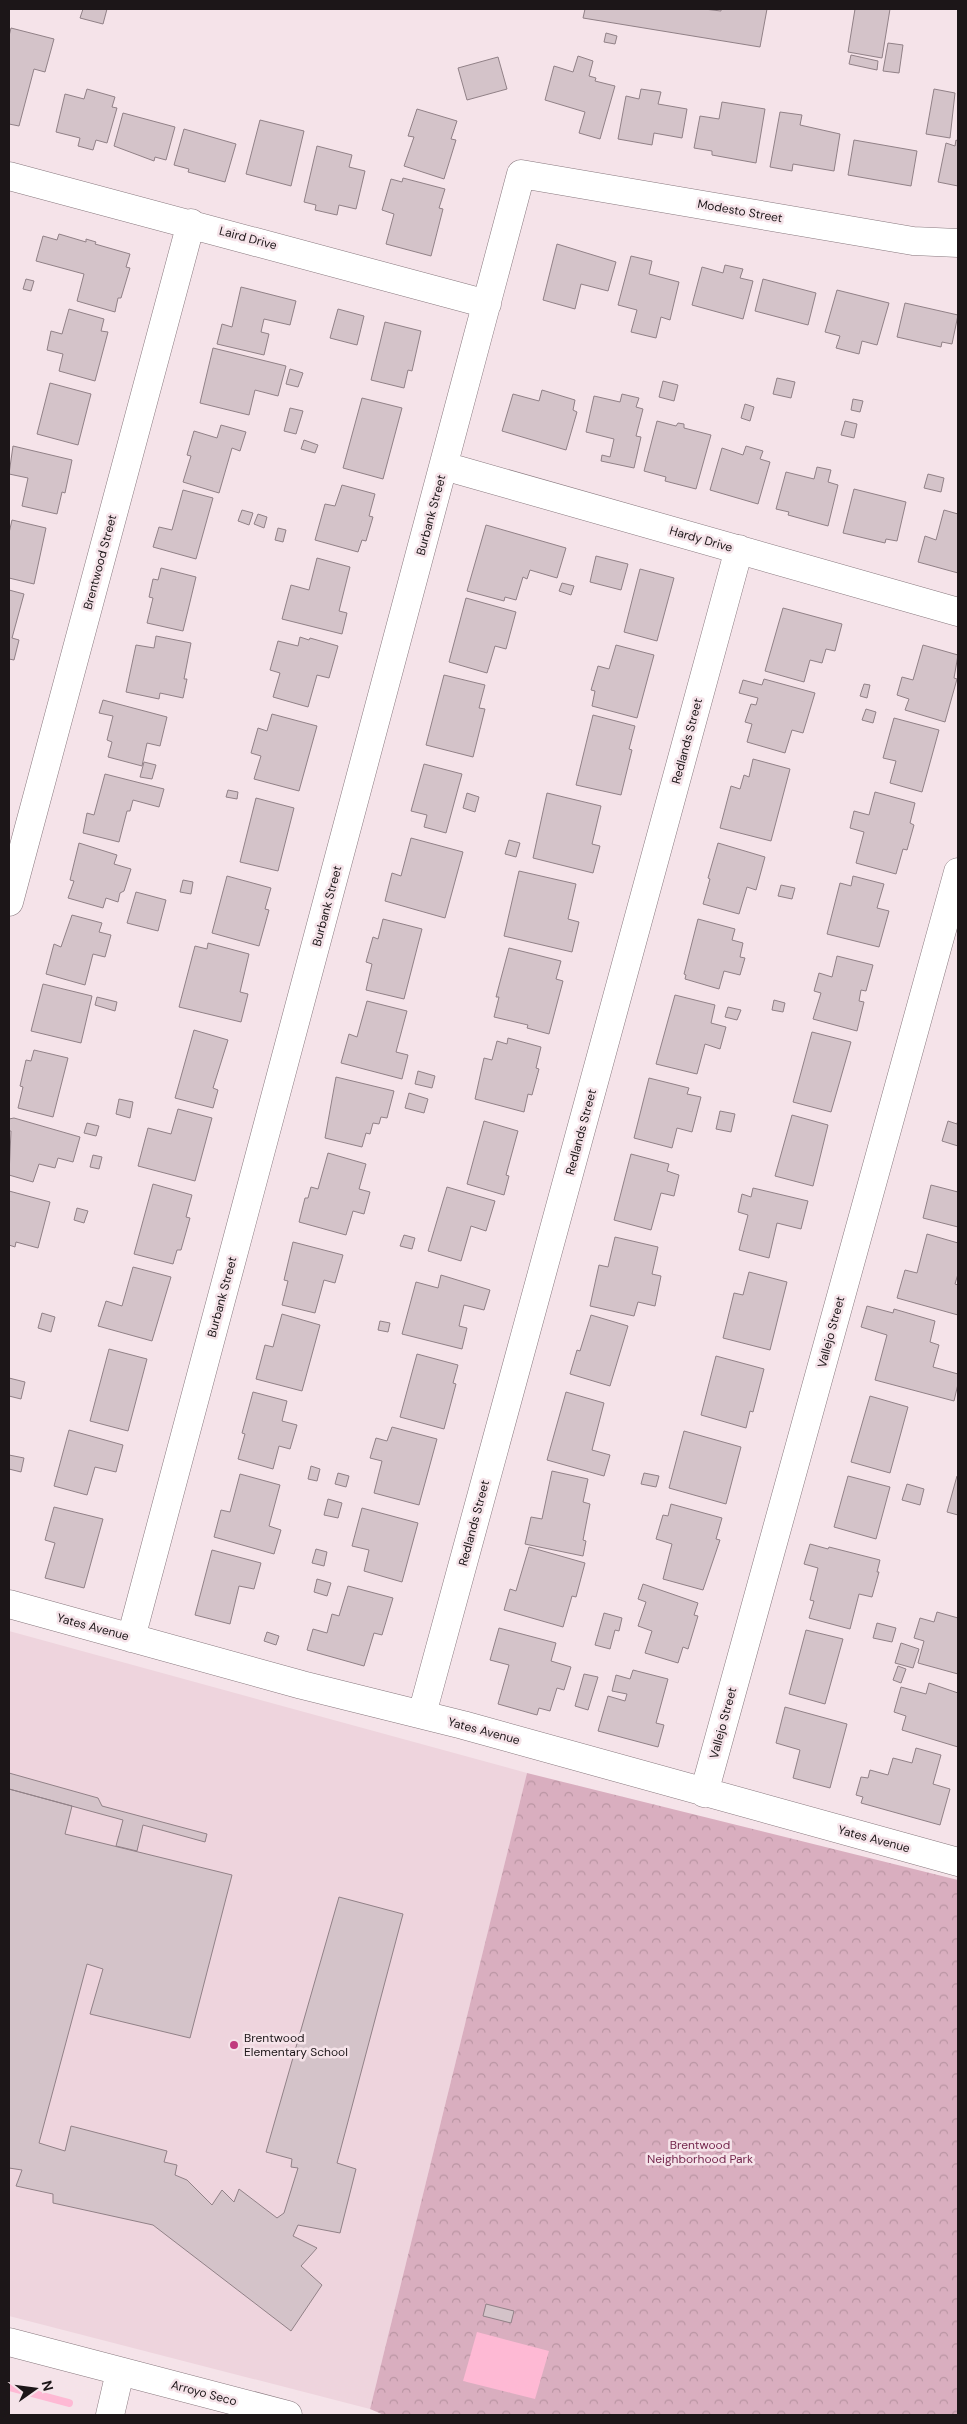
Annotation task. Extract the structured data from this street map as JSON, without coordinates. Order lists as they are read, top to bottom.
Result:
{
  "streets": {
    "street": [
      "Modesto Street",
      "Laird Drive",
      "Burbank Street",
      "Hardy Drive",
      "Brentwood Street",
      "Redlands Street",
      "Vallejo Street",
      "Yates Avenue",
      "Arroyo Seco"
    ]
  },
  "crossings": [
    ["Modesto Street", "Burbank Street"],
    ["Laird Drive", "Burbank Street"],
    ["Laird Drive", "Brentwood Street"],
    ["Burbank Street", "Hardy Drive"],
    ["Burbank Street", "Yates Avenue"],
    ["Hardy Drive", "Redlands Street"],
    ["Redlands Street", "Yates Avenue"],
    ["Vallejo Street", "Yates Avenue"]
  ],
  "parks": ["Brentwood Neighborhood Park"],
  "places": ["Brentwood Elementary School"],
  "north": "right"
}
